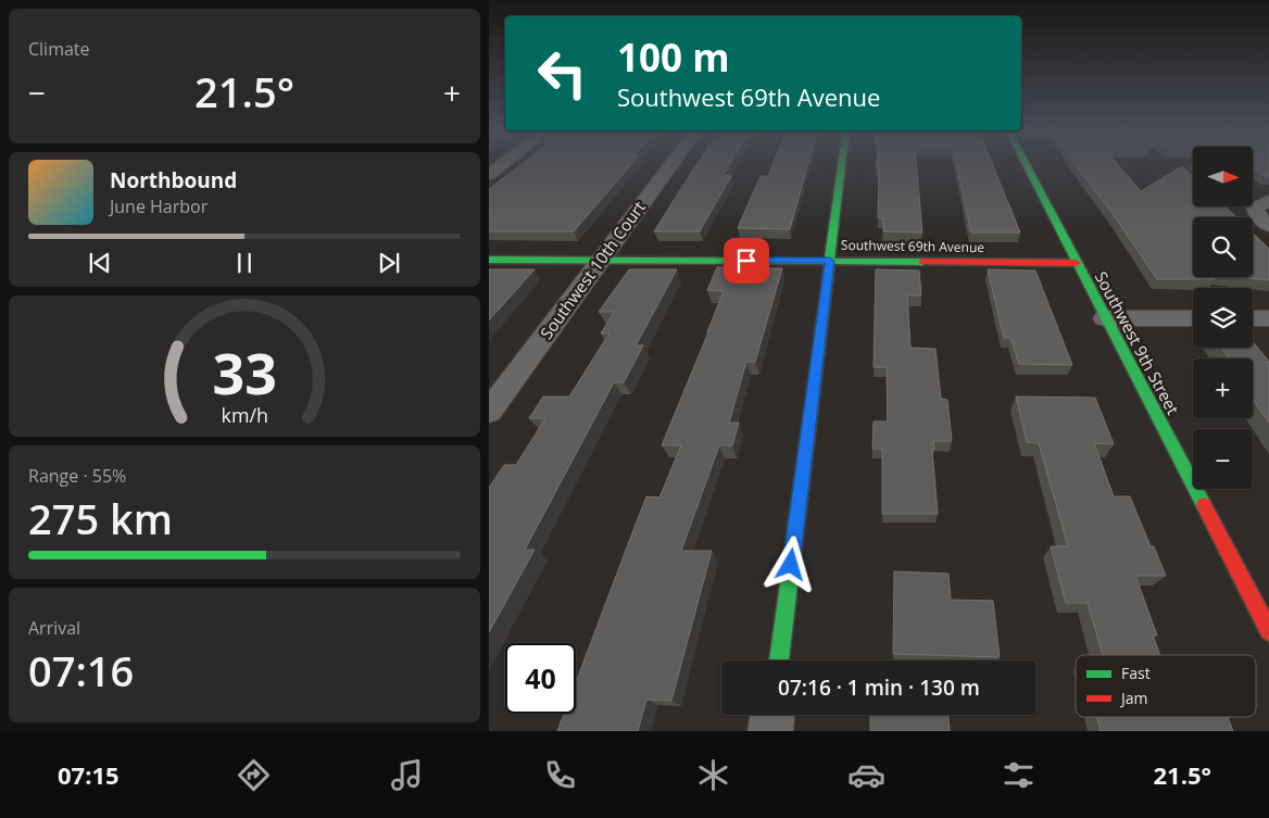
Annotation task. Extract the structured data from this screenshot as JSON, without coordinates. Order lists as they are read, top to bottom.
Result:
{
  "streets": {
    "street": ["Southwest 69th Avenue", "Southwest 10th Court", "Southwest 9th Street"]
  },
  "crossings": [
    ["Southwest 69th Avenue", "Southwest 10th Court"],
    ["Southwest 69th Avenue", "Southwest 9th Street"]
  ],
  "legend": ["Fast", "Jam"],
  "north": "right",
  "page": {
    "tile": [
      "Climate",
      ["Range · 55%", "275 km"],
      ["Arrival", "07:16"]
    ],
    "turn": ["100 m", "Southwest 69th Avenue"],
    "heat": ["−", "21.5°", "+"],
    "map_buttons": ["+", "−"],
    "song": ["Northbound", "June Harbor"],
    "limit": "40",
    "trip": "07:16 · 1 min · 130 m",
    "tabs": ["07:15", "21.5°"],
    "gauge": ["33", "km/h"]
  }
}
